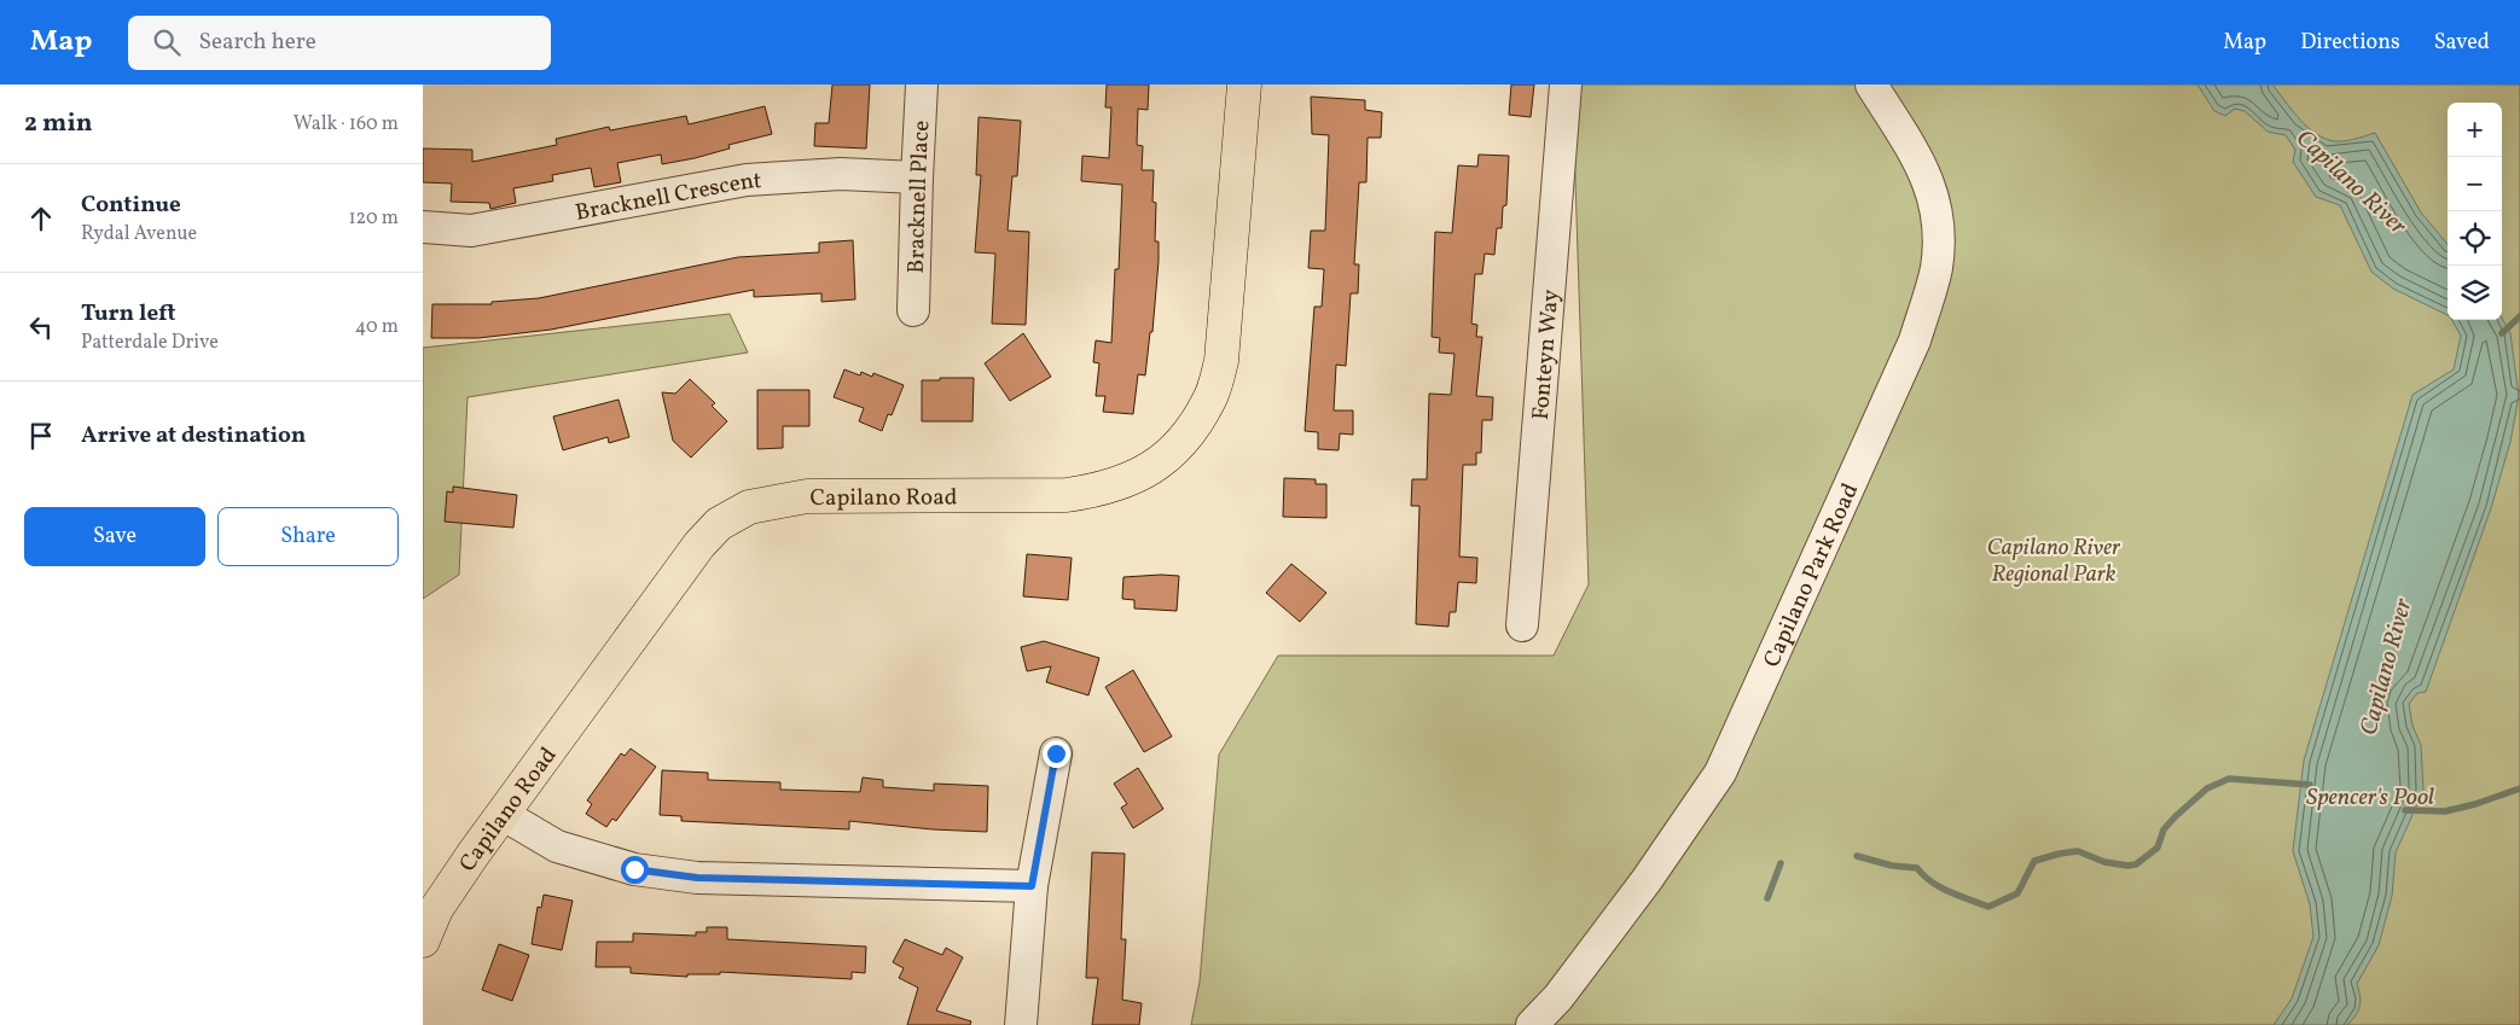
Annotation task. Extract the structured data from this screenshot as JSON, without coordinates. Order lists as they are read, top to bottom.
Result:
{
  "streets": {
    "main road": ["Capilano Road"],
    "street": [
      "Bracknell Crescent",
      "Bracknell Place",
      "Fonteyn Way",
      "Capilano Park Road"
    ]
  },
  "crossings": [
    ["Bracknell Crescent", "Bracknell Place"]
  ],
  "water": ["Capilano River", "Spencer's Pool"],
  "parks": ["Capilano River Regional Park"],
  "page": {
    "header": "Map",
    "search": "Search here",
    "nav": ["Map", "Directions", "Saved"],
    "heading": ["2 min", "Walk · 160 m"],
    "map_buttons": ["+", "−"],
    "list": [
      ["Continue", "Rydal Avenue", "120 m"],
      ["Turn left", "Patterdale Drive", "40 m"],
      "Arrive at destination"
    ],
    "buttons": ["Save", "Share"]
  }
}
